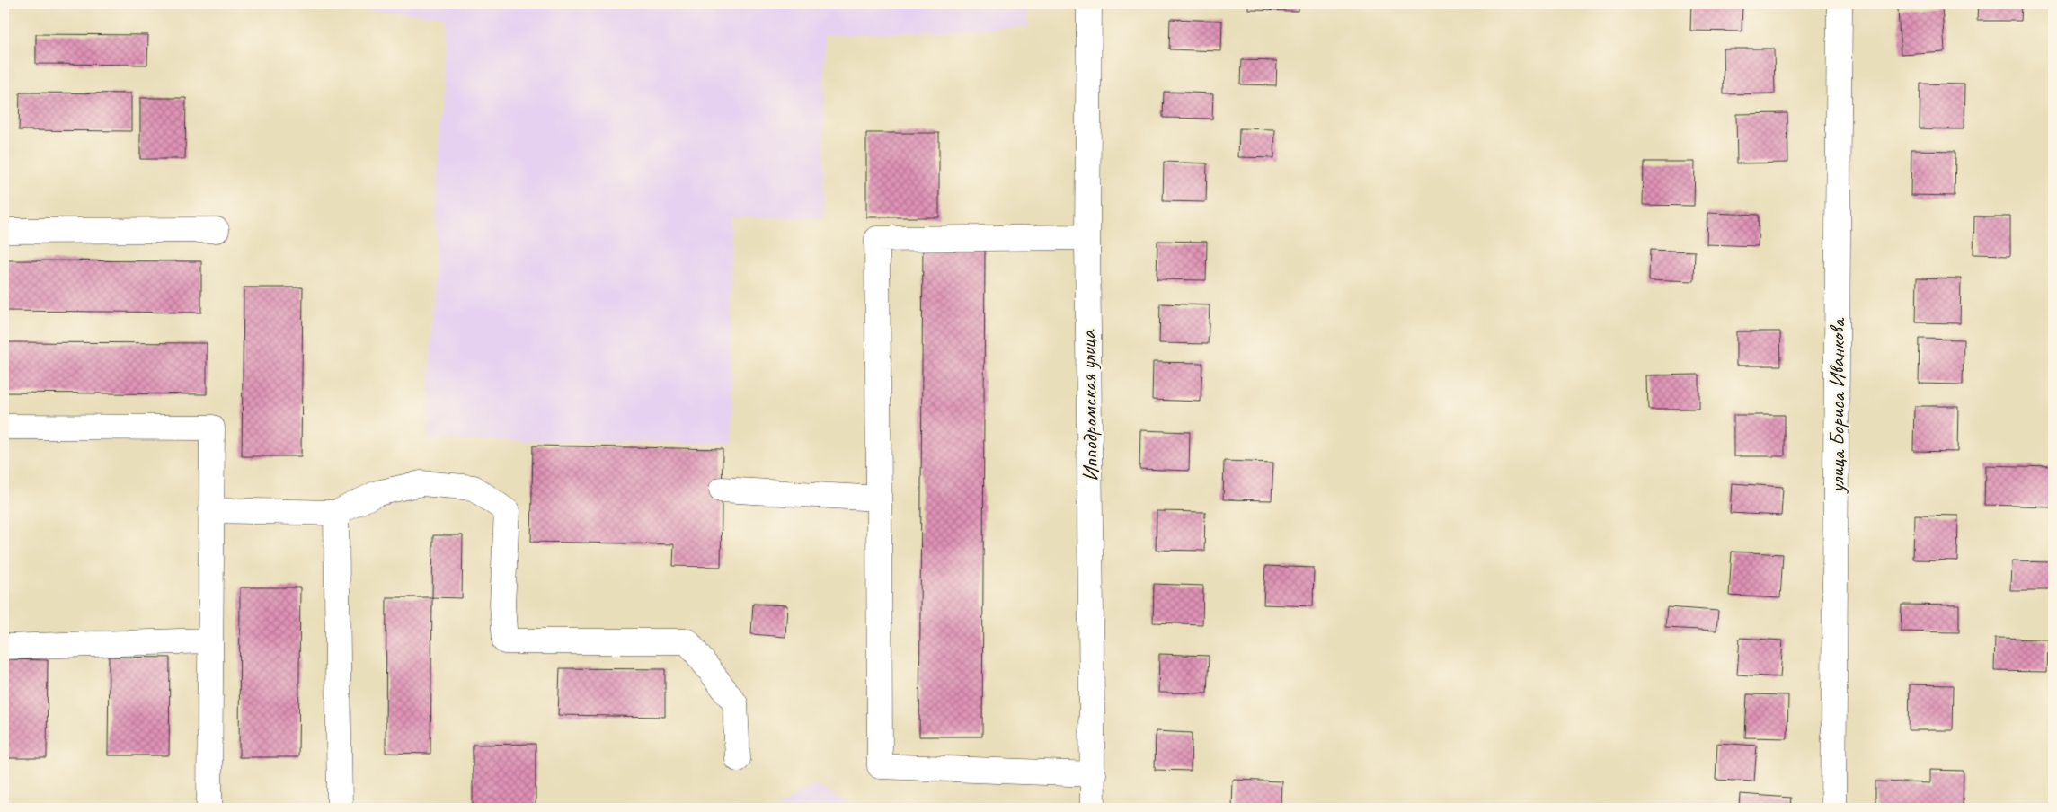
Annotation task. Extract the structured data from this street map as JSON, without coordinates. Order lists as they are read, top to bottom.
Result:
{
  "streets": {
    "street": ["Ипподромская улица", "улица Бориса Иванкова"]
  }
}
